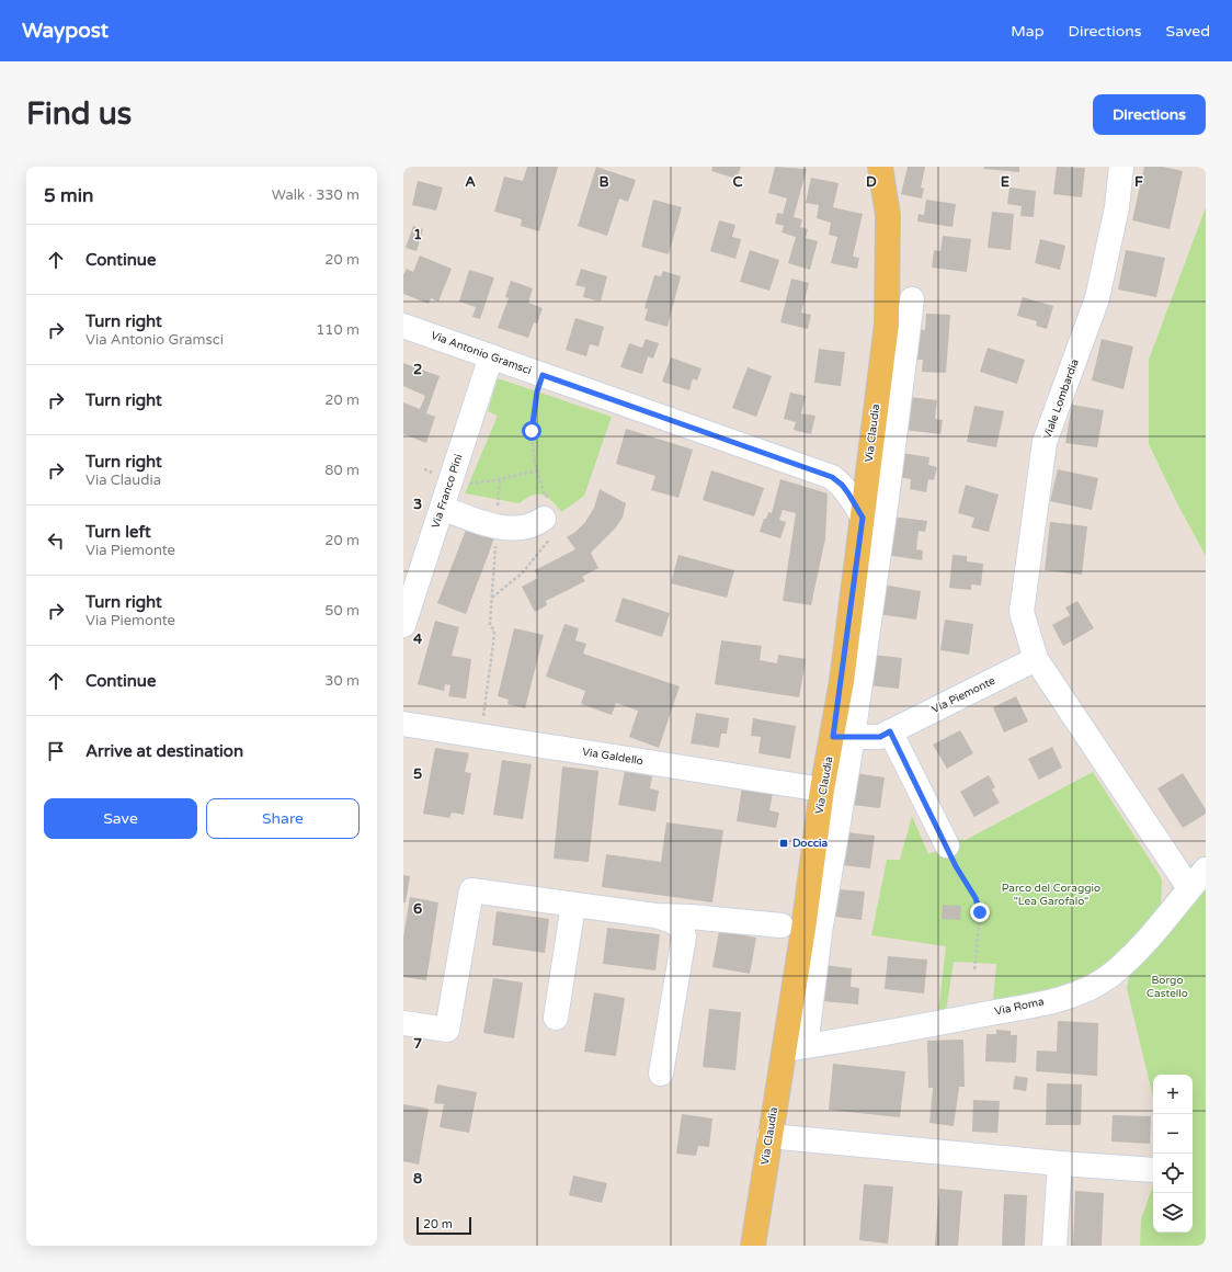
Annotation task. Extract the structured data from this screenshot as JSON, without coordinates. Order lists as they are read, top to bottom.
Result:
{
  "streets": {
    "main road": ["Via Claudia"],
    "street": [
      "Via Antonio Gramsci",
      "Viale Lombardia",
      "Via Franco Pini",
      "Via Piemonte",
      "Via Galdello",
      "Via Roma"
    ]
  },
  "crossings": [
    ["Via Antonio Gramsci", "Via Franco Pini"],
    ["Viale Lombardia", "Via Piemonte"],
    ["Viale Lombardia", "Via Roma"],
    ["Via Claudia", "Via Piemonte"],
    ["Via Claudia", "Via Galdello"],
    ["Via Claudia", "Via Roma"]
  ],
  "parks": ["Parco del Coraggio \"Lea Garofalo\"", "Borgo Castello"],
  "places": {
    "transit": ["Doccia"]
  },
  "scale_bar": "20 m",
  "page": {
    "header": "Waypost",
    "nav": ["Map", "Directions", "Saved"],
    "buttons": [
      "Directions",
      ["Save", "Share"]
    ],
    "title": "Find us",
    "heading": ["5 min", "Walk · 330 m"],
    "list": [
      ["Continue", "20 m"],
      ["Turn right", "Via Antonio Gramsci", "110 m"],
      ["Turn right", "20 m"],
      ["Turn right", "Via Claudia", "80 m"],
      ["Turn left", "Via Piemonte", "20 m"],
      ["Turn right", "Via Piemonte", "50 m"],
      ["Continue", "30 m"],
      "Arrive at destination"
    ],
    "map_buttons": ["+", "−"],
    "scale": "20 m"
  },
  "grid": {
    "columns": [
      "A",
      "B",
      "C",
      "D",
      "E",
      "F"
    ],
    "rows": [
      "1",
      "2",
      "3",
      "4",
      "5",
      "6",
      "7",
      "8"
    ]
  }
}
